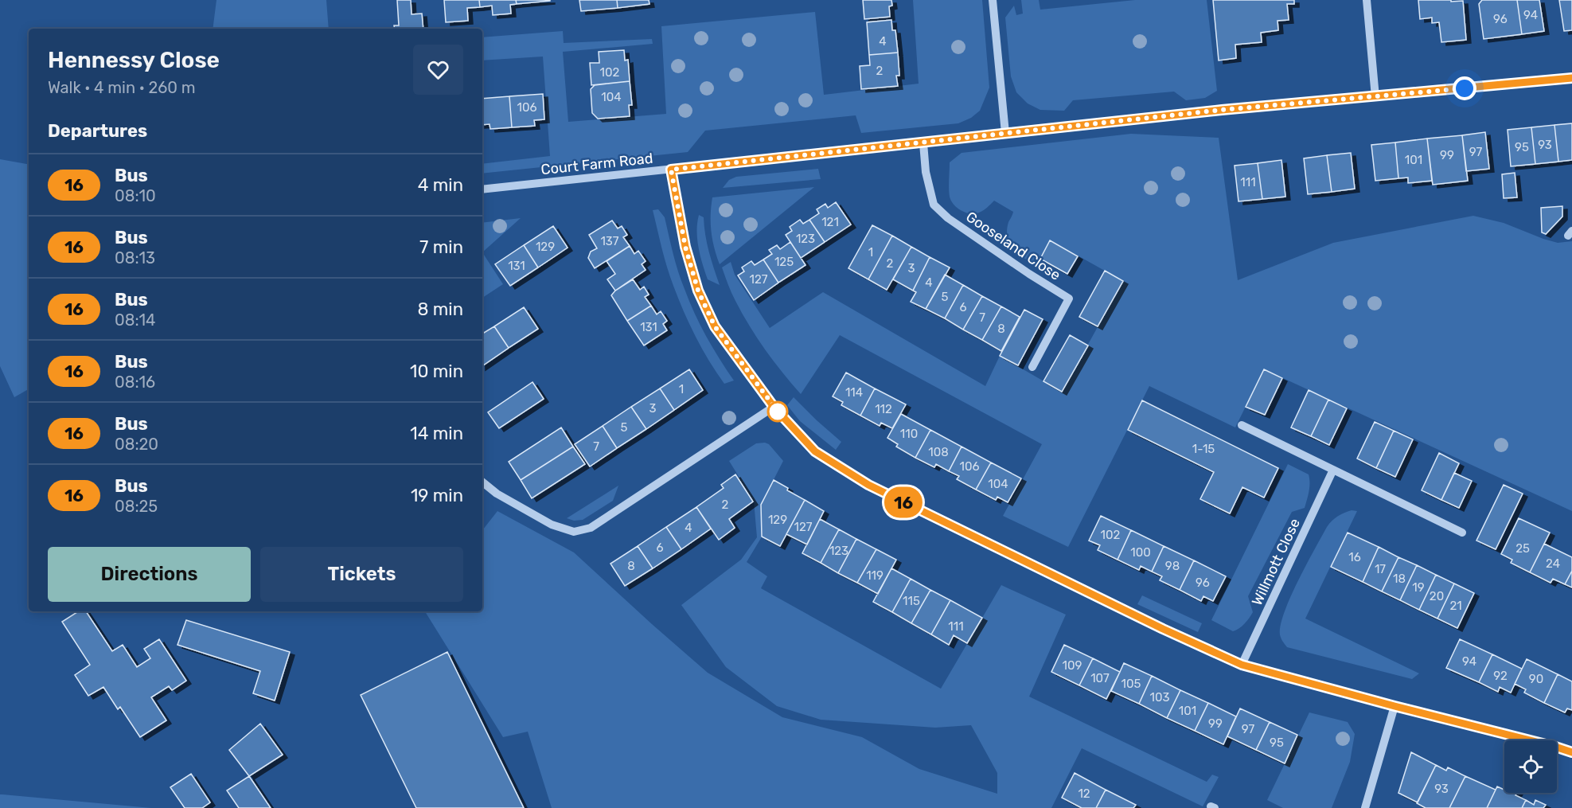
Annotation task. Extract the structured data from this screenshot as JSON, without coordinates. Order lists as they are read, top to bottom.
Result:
{
  "streets": {
    "street": ["Court Farm Road", "Gooseland Close", "Willmott Close"]
  },
  "crossings": [
    ["Court Farm Road", "Gooseland Close"]
  ],
  "lines": ["bus line 16"],
  "house_numbers": [
    "94",
    "96",
    "4",
    "2",
    "102",
    "104",
    "106",
    "93",
    "95",
    "97",
    "99",
    "101",
    "111",
    "121",
    "123",
    "137",
    "129",
    "1",
    "125",
    "2",
    "131",
    "3",
    "127",
    "4",
    "5",
    "6",
    "7",
    "131",
    "8",
    "1",
    "114",
    "3",
    "112",
    "5",
    "110",
    "7",
    "1-15",
    "108",
    "106",
    "104",
    "2",
    "129",
    "127",
    "4",
    "102",
    "6",
    "25",
    "123",
    "100",
    "16",
    "24",
    "8",
    "98",
    "17",
    "119",
    "18",
    "96",
    "19",
    "20",
    "115",
    "21",
    "111",
    "94",
    "109",
    "92",
    "107",
    "90",
    "105",
    "103",
    "101",
    "99",
    "97",
    "95",
    "93",
    "12"
  ],
  "page": {
    "on_map": "16",
    "heading": [
      ["Hennessy Close", "Walk · 4 min · 260 m"],
      "Departures"
    ],
    "list": [
      {
        "mark": "16",
        "name": "Bus",
        "note": "08:10",
        "value": "4 min"
      },
      {
        "mark": "16",
        "name": "Bus",
        "note": "08:13",
        "value": "7 min"
      },
      {
        "mark": "16",
        "name": "Bus",
        "note": "08:14",
        "value": "8 min"
      },
      {
        "mark": "16",
        "name": "Bus",
        "note": "08:16",
        "value": "10 min"
      },
      {
        "mark": "16",
        "name": "Bus",
        "note": "08:20",
        "value": "14 min"
      },
      {
        "mark": "16",
        "name": "Bus",
        "note": "08:25",
        "value": "19 min"
      }
    ],
    "buttons": ["Directions", "Tickets"]
  }
}
